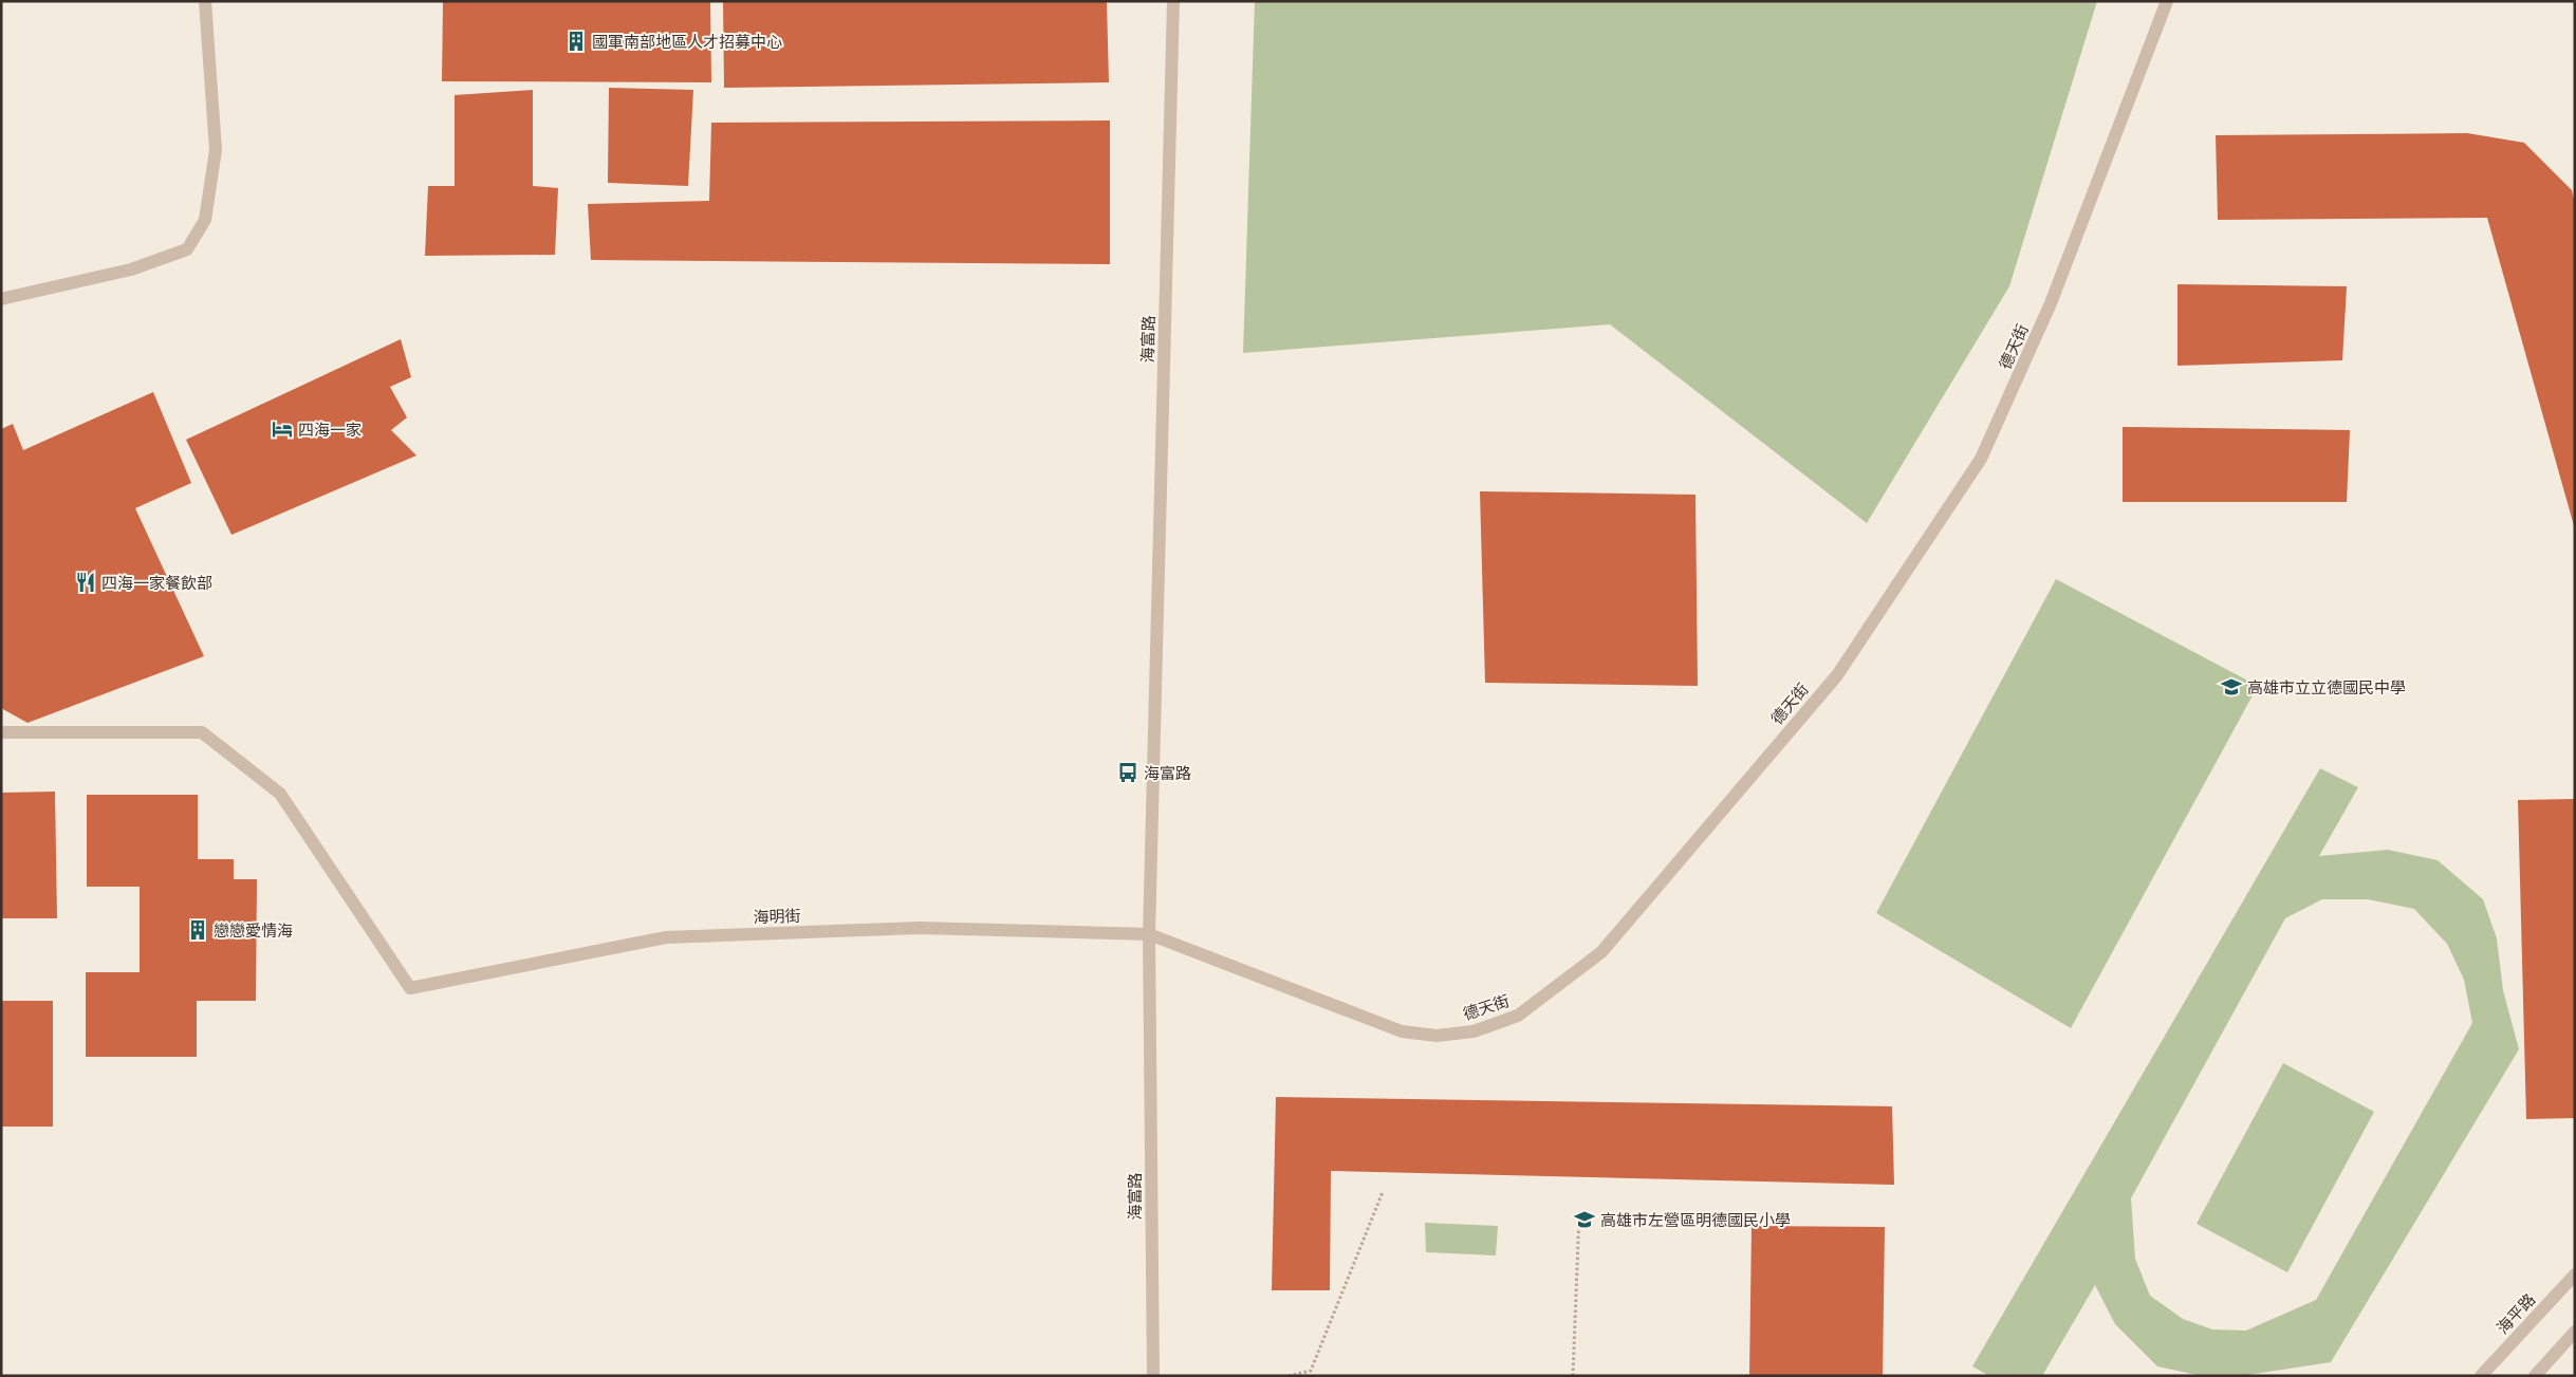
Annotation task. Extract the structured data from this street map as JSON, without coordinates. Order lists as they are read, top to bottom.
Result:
{
  "streets": {
    "street": [
      "海富路",
      "德天街",
      "海明街",
      "海平路"
    ]
  },
  "crossings": [
    ["海富路", "德天街"],
    ["海富路", "海明街"],
    ["德天街", "海明街"]
  ],
  "places": {
    "building": ["國軍南部地區人才招募中心", "戀戀愛情海"],
    "hotel": ["四海一家"],
    "restaurant": ["四海一家餐飲部"],
    "school or university": ["高雄市立立德國民中學", "高雄市左營區明德國民小學"],
    "bus stop": ["海富路"]
  }
}
